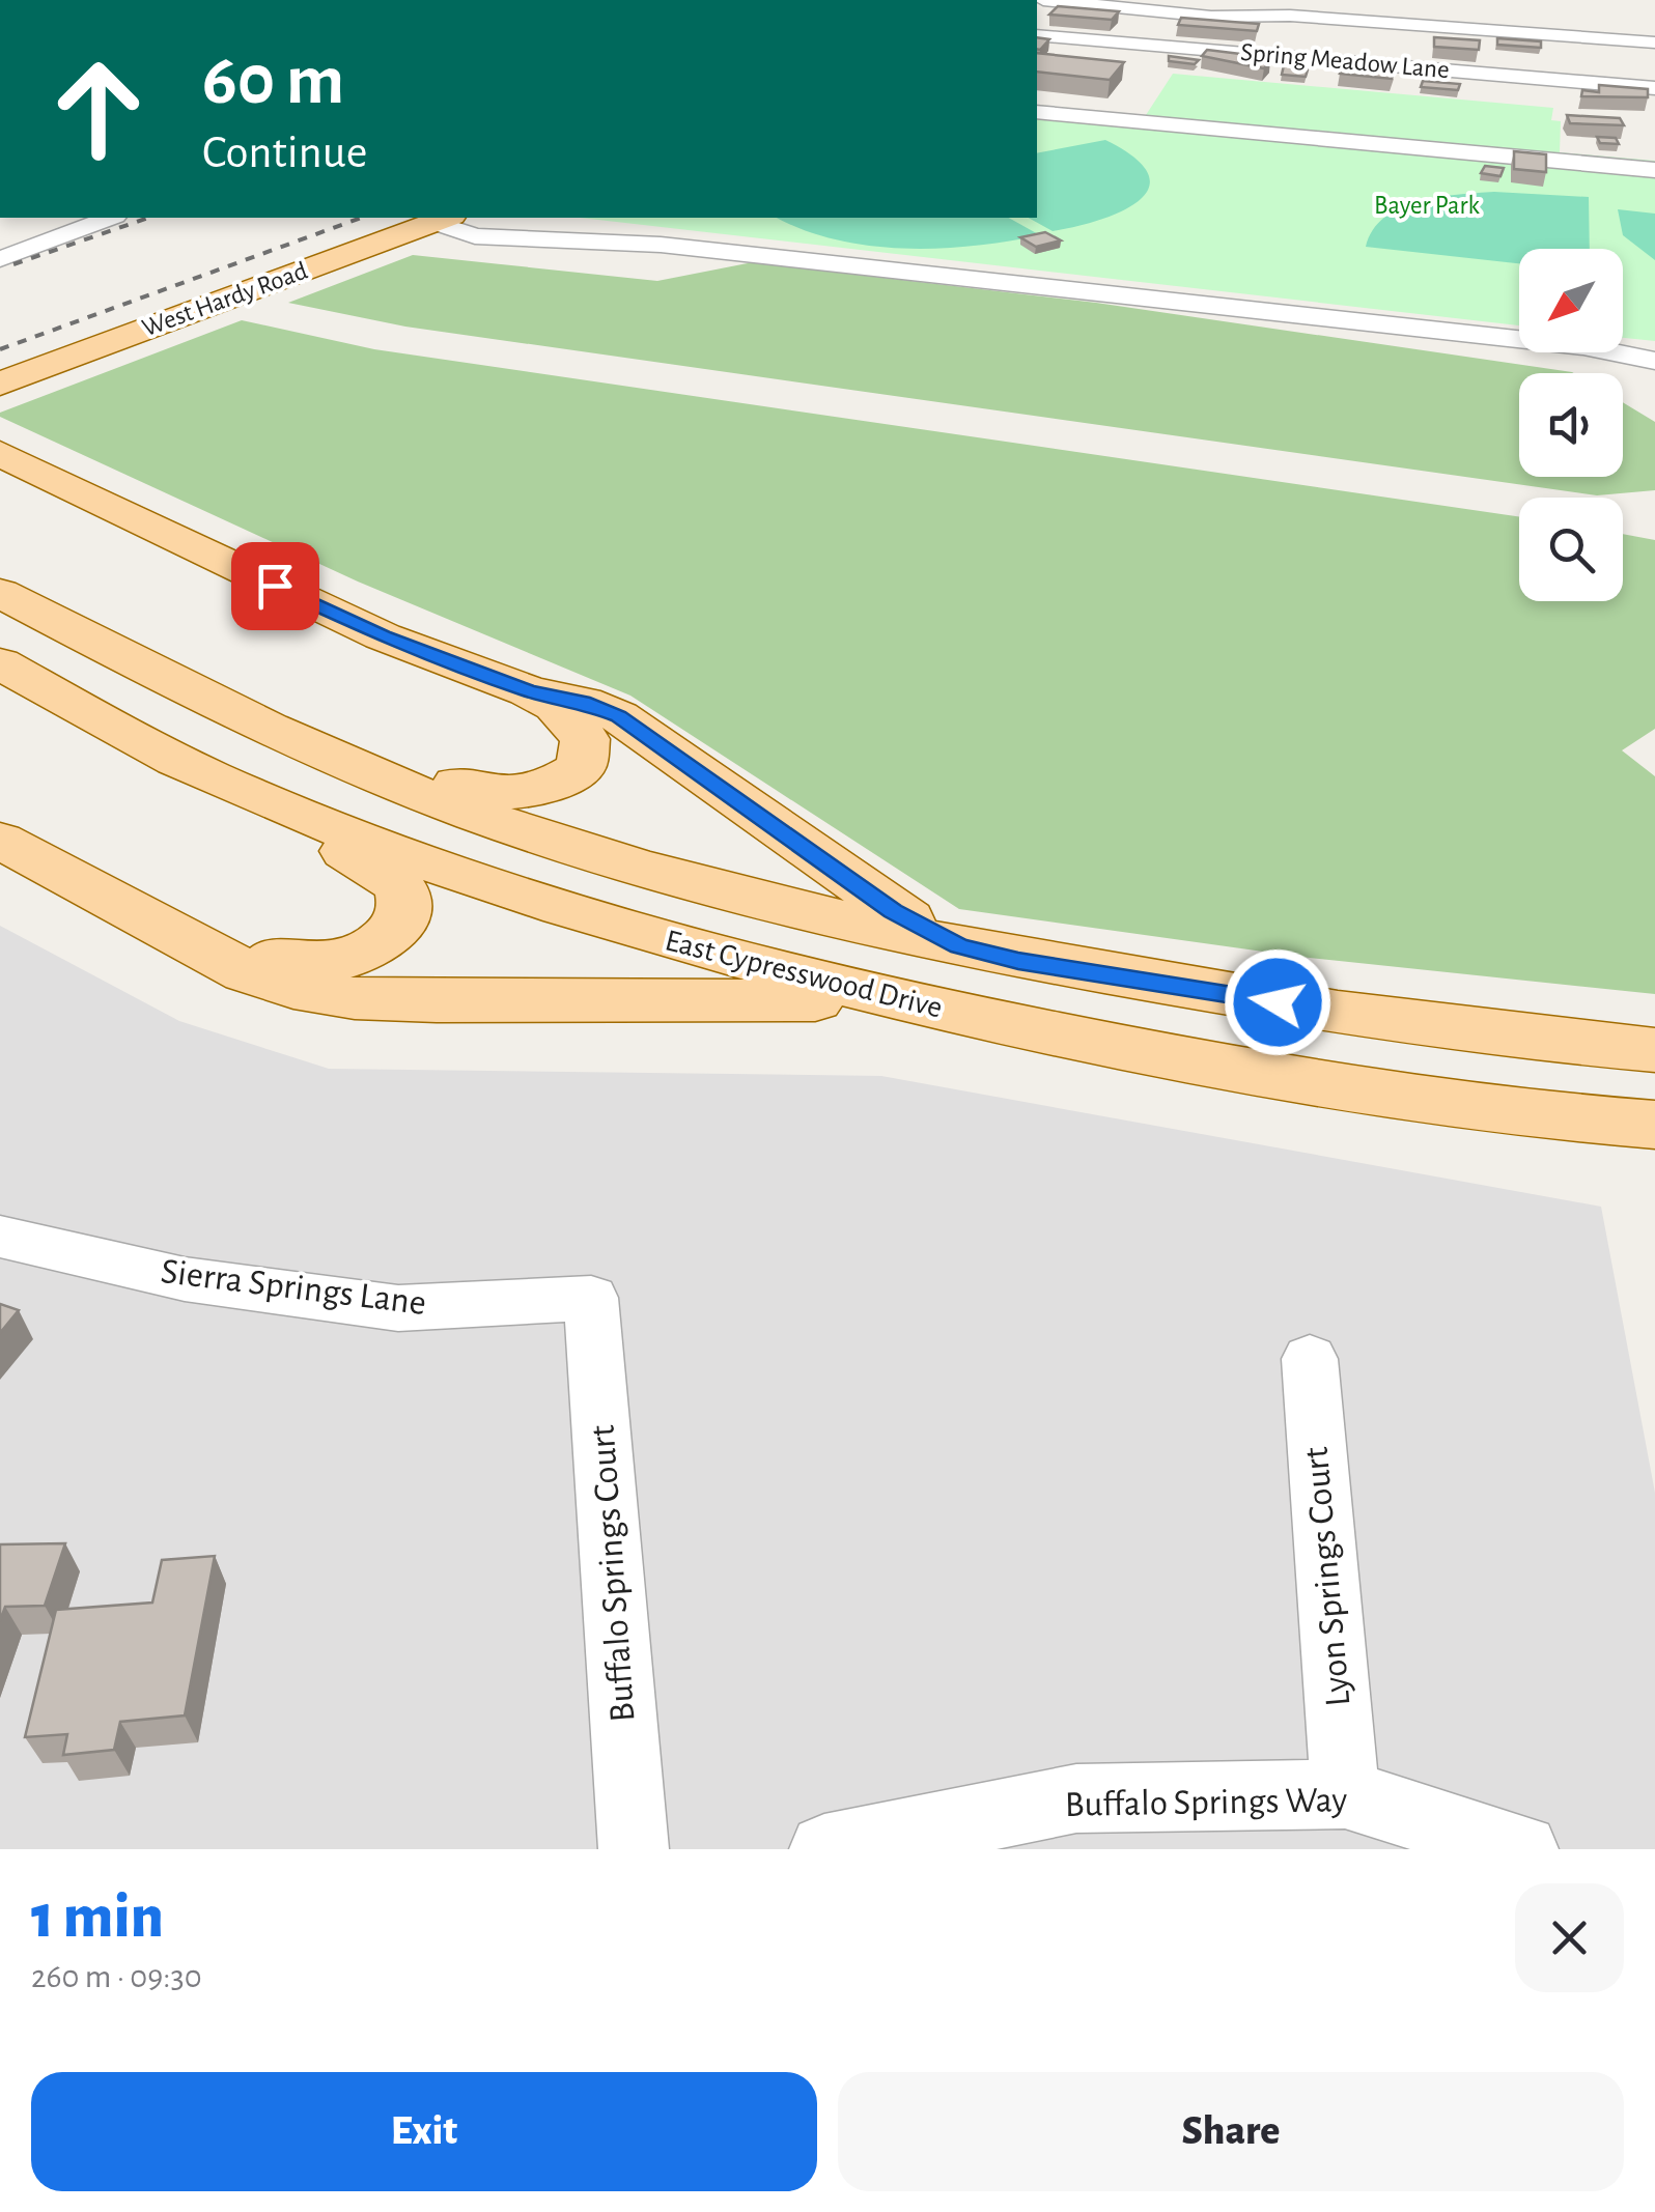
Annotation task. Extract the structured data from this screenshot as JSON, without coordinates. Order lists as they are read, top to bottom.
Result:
{
  "streets": {
    "main road": ["West Hardy Road", "East Cypresswood Drive"],
    "street": [
      "Spring Meadow Lane",
      "Sierra Springs Lane",
      "Buffalo Springs Court",
      "Lyon Springs Court",
      "Buffalo Springs Way"
    ]
  },
  "crossings": [
    ["Sierra Springs Lane", "Buffalo Springs Court"],
    ["Lyon Springs Court", "Buffalo Springs Way"]
  ],
  "parks": ["Bayer Park"],
  "north": "bottom left",
  "page": {
    "turn": ["60 m", "Continue"],
    "heading": ["1 min", "260 m · 09:30"],
    "buttons": ["Exit", "Share"]
  }
}
